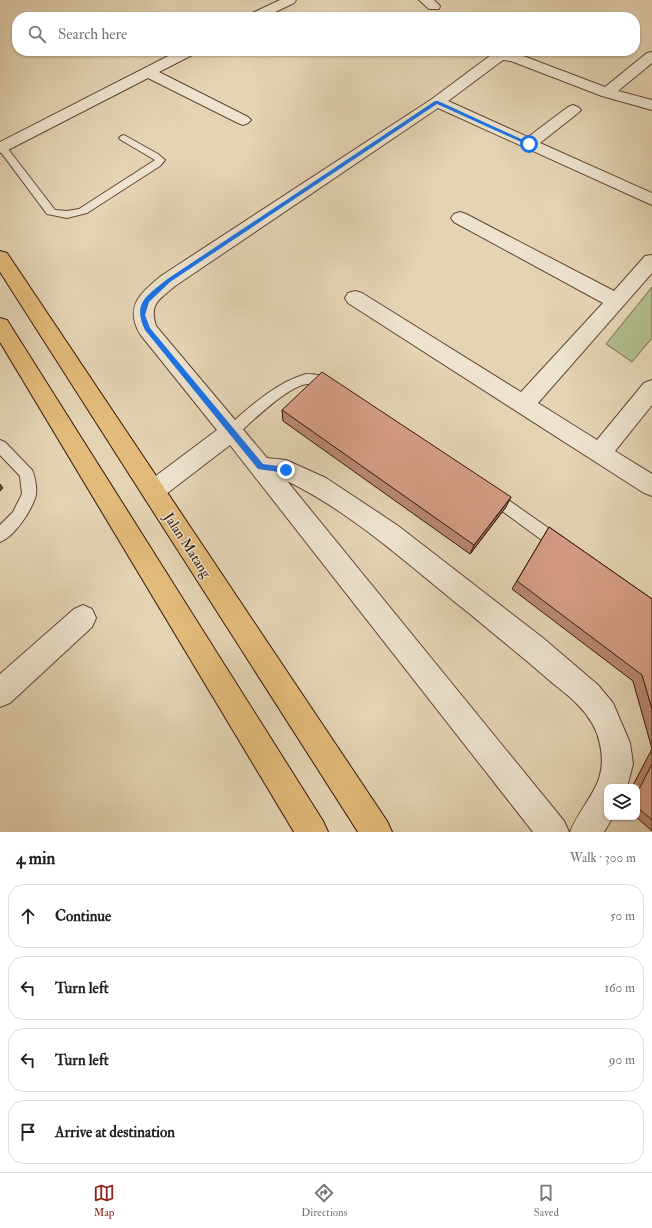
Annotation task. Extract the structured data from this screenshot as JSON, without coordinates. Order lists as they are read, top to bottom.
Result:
{
  "streets": {
    "main road": ["Jalan Matang"]
  },
  "page": {
    "search": "Search here",
    "heading": ["4 min", "Walk · 300 m"],
    "list": [
      ["Continue", "50 m"],
      ["Turn left", "160 m"],
      ["Turn left", "90 m"],
      "Arrive at destination"
    ],
    "nav": ["Map", "Directions", "Saved"]
  }
}
